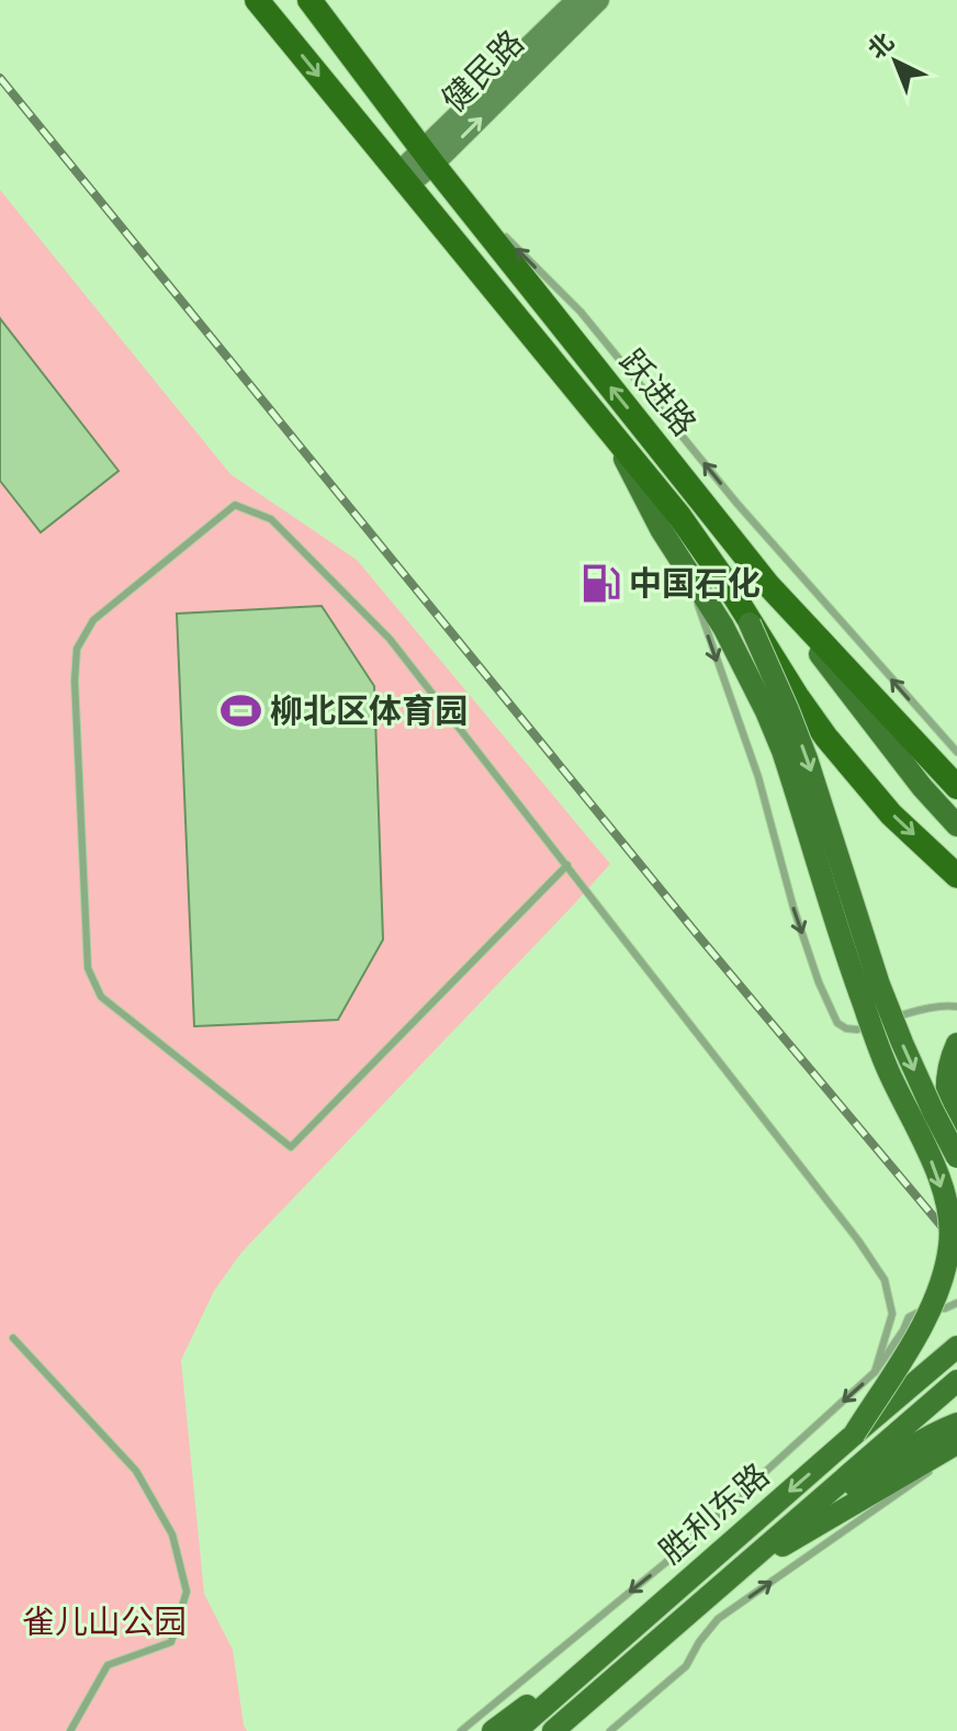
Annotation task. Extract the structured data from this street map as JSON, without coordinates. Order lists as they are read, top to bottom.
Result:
{
  "streets": {
    "highway": ["跃进路"],
    "main road": ["健民路", "胜利东路"]
  },
  "crossings": [
    ["健民路", "跃进路"]
  ],
  "parks": ["雀儿山公园"],
  "places": {
    "fuel station": ["中国石化"],
    "sports": ["柳北区体育园"]
  },
  "north": "top left"
}
